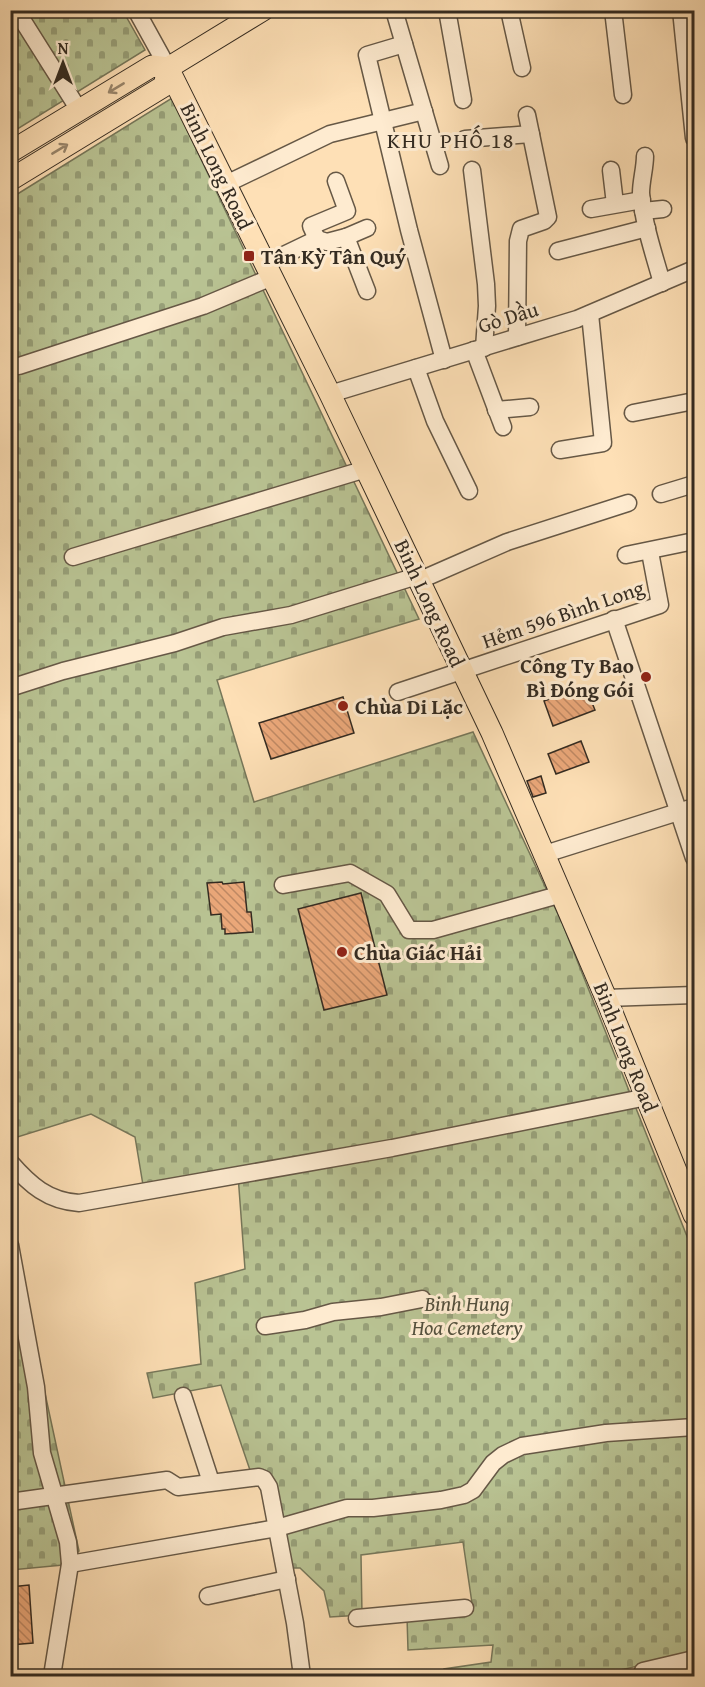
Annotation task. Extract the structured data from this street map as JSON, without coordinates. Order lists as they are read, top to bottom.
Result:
{
  "streets": {
    "main road": ["Binh Long Road"],
    "street": ["Gò Dầu", "Hẻm 596 Bình Long"]
  },
  "crossings": [
    ["Binh Long Road", "Gò Dầu"],
    ["Binh Long Road", "Hẻm 596 Bình Long"]
  ],
  "districts": ["KHU PHỐ 18"],
  "parks": ["Binh Hung Hoa Cemetery"],
  "places": {
    "transit": ["Tân Kỳ Tân Quý"],
    "other": ["Công Ty Bao Bì Đóng Gói", "Chùa Di Lặc", "Chùa Giác Hải"]
  },
  "north": "top"
}
